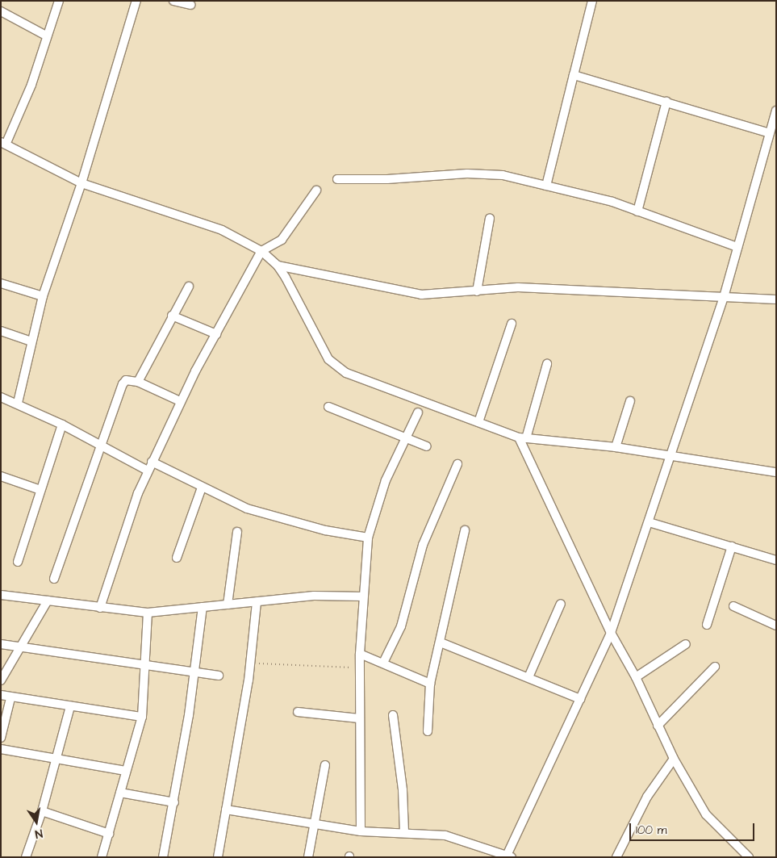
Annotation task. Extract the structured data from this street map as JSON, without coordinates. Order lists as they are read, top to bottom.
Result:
{
  "scale_bar": "100 m",
  "north": "bottom"
}
